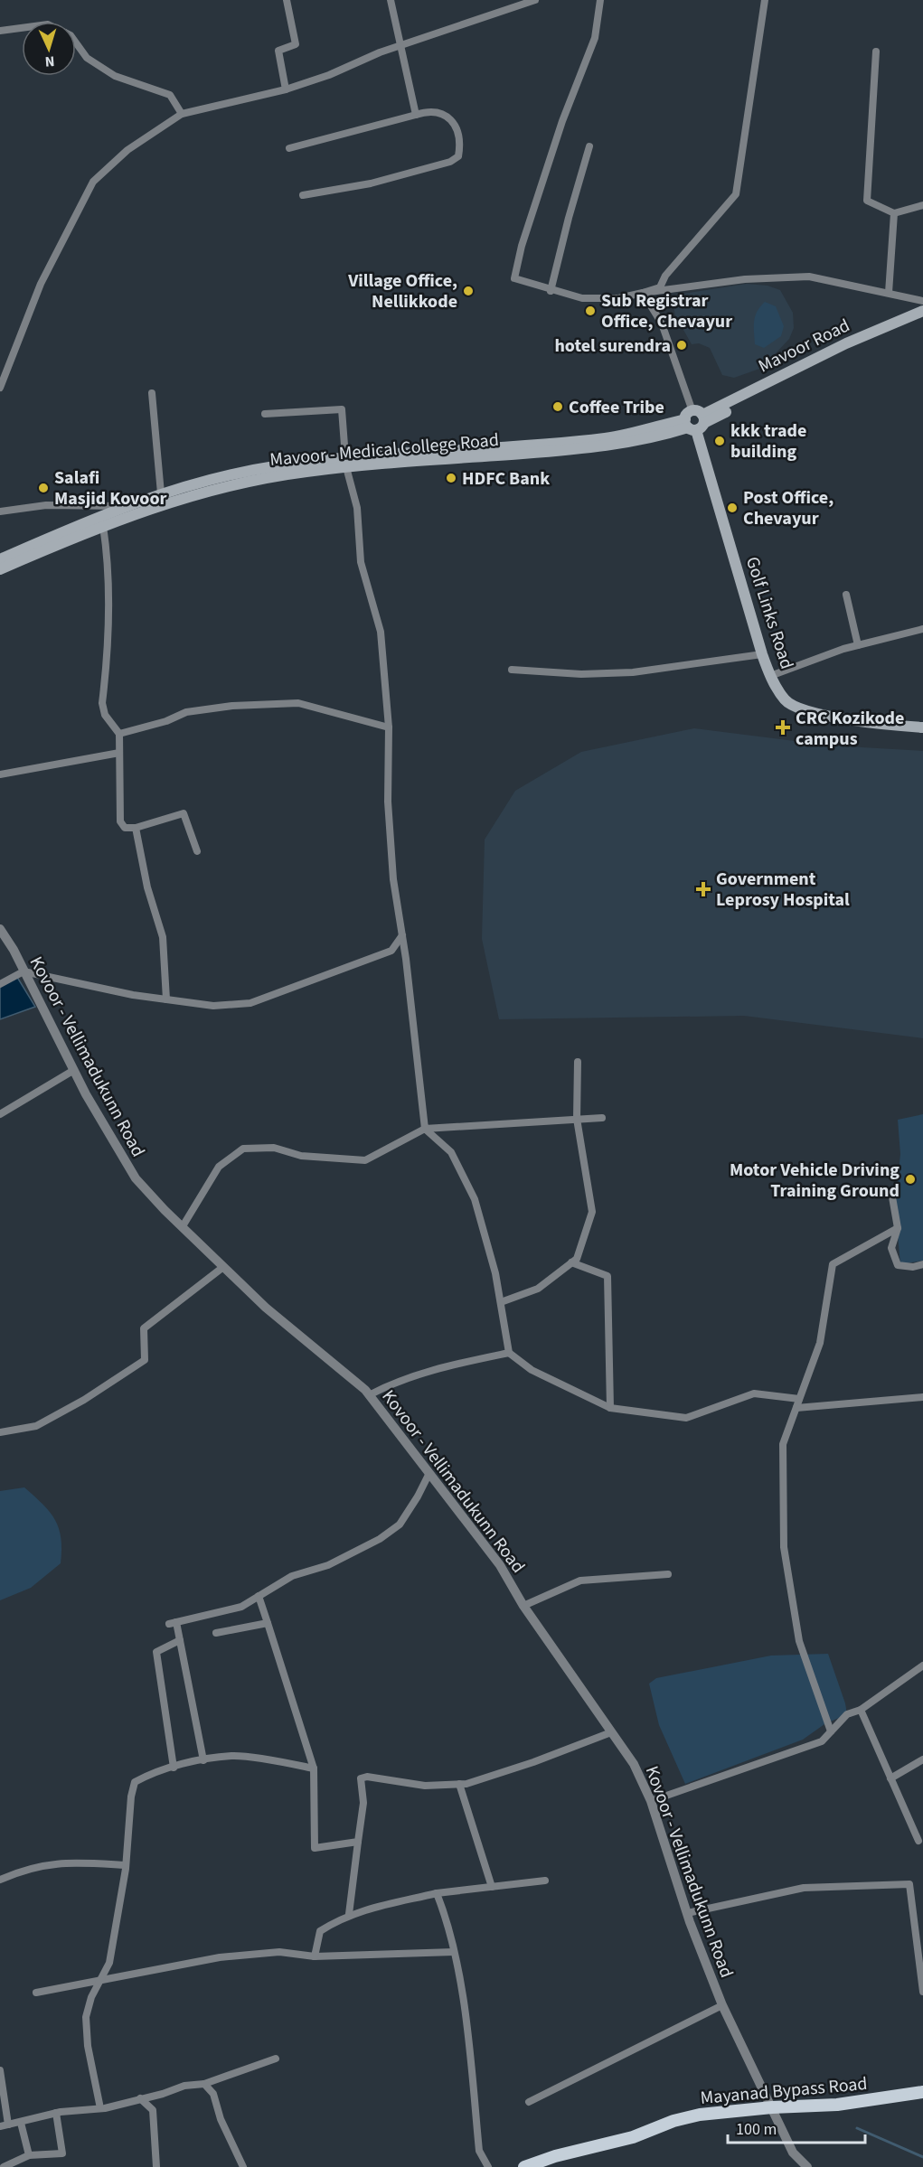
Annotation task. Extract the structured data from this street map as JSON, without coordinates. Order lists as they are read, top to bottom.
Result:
{
  "streets": {
    "main road": [
      "Mavoor Road",
      "Mavoor - Medical College Road",
      "Golf Links Road",
      "Mayanad Bypass Road"
    ],
    "street": ["Kovoor - Vellimadukunn Road"]
  },
  "crossings": [
    ["Mavoor Road", "Mavoor - Medical College Road"],
    ["Mavoor Road", "Golf Links Road"],
    ["Mavoor - Medical College Road", "Golf Links Road"],
    ["Kovoor - Vellimadukunn Road", "Mayanad Bypass Road"]
  ],
  "places": {
    "other": [
      "Village Office, Nellikkode",
      "Sub Registrar Office, Chevayur",
      "hotel surendra",
      "Coffee Tribe",
      "kkk trade building",
      "HDFC Bank",
      "Salafi Masjid Kovoor",
      "Post Office, Chevayur",
      "Motor Vehicle Driving Training Ground"
    ],
    "health": ["CRC Kozikode campus", "Government Leprosy Hospital"]
  },
  "scale_bar": "100 m",
  "north": "bottom"
}
